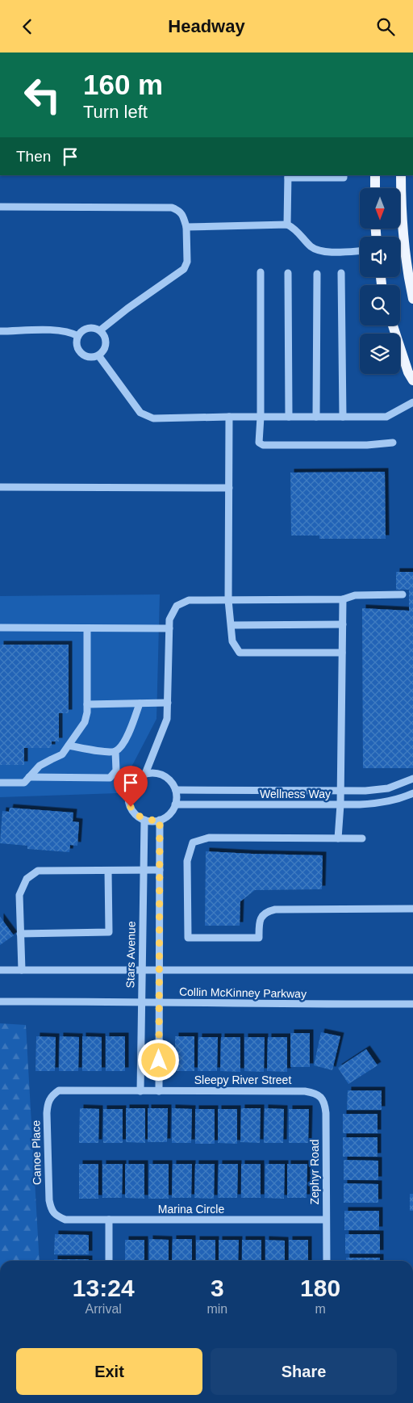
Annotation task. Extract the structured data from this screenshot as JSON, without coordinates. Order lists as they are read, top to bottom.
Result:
{
  "streets": {
    "street": [
      "Wellness Way",
      "Stars Avenue",
      "Collin McKinney Parkway",
      "Sleepy River Street",
      "Canoe Place",
      "Zephyr Road",
      "Marina Circle"
    ]
  },
  "crossings": [
    ["Wellness Way", "Stars Avenue"],
    ["Stars Avenue", "Collin McKinney Parkway"],
    ["Stars Avenue", "Sleepy River Street"],
    ["Sleepy River Street", "Canoe Place"],
    ["Sleepy River Street", "Zephyr Road"],
    ["Canoe Place", "Marina Circle"],
    ["Zephyr Road", "Marina Circle"]
  ],
  "north": "bottom",
  "page": {
    "header": "Headway",
    "turn": ["160 m", "Turn left"],
    "then": "Then",
    "eta": [
      "13:24",
      "Arrival",
      "3",
      "min",
      "180",
      "m"
    ],
    "buttons": ["Exit", "Share"]
  }
}
